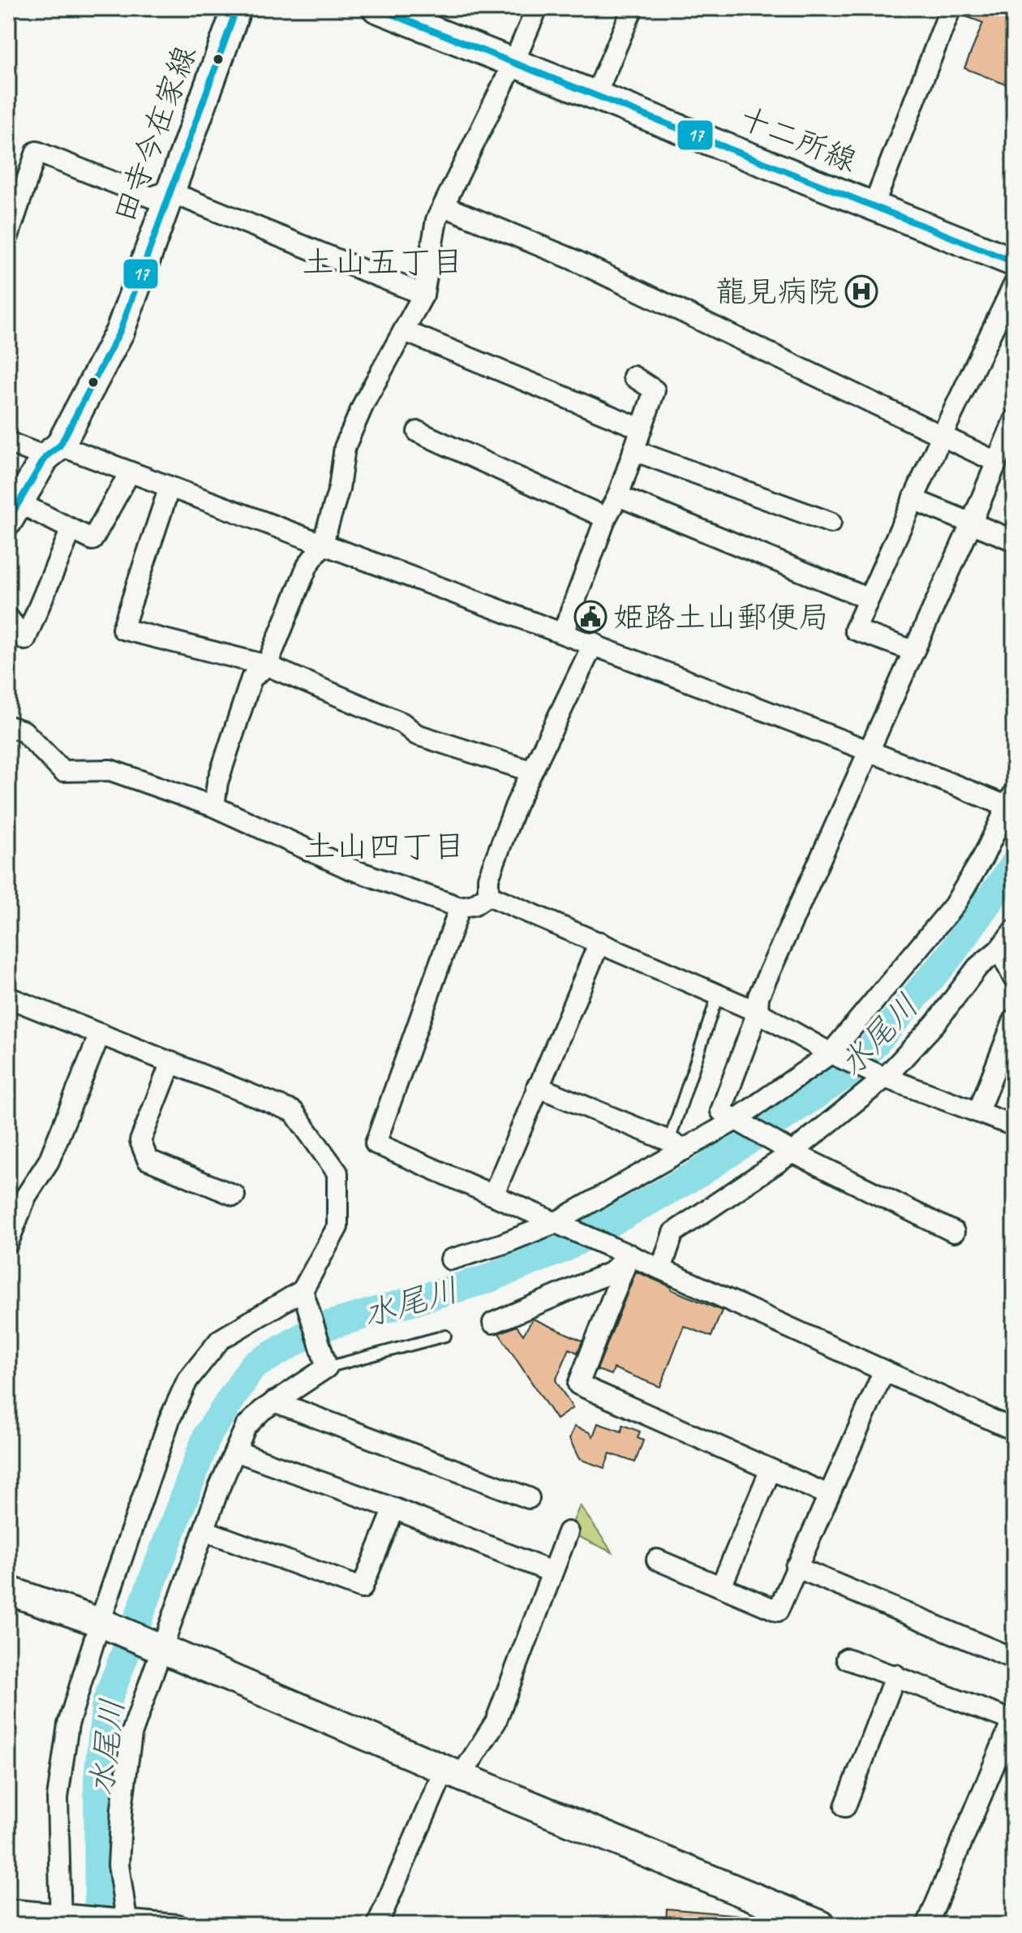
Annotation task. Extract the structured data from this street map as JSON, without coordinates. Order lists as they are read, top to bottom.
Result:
{
  "streets": {
    "street": ["田寺今在家線", "十二所線"]
  },
  "districts": ["土山五丁目", "土山四丁目"],
  "water": ["水尾川"],
  "places": {
    "hospital": ["龍見病院"],
    "public building": ["姫路土山郵便局"]
  },
  "lines": ["transit line 17"]
}
